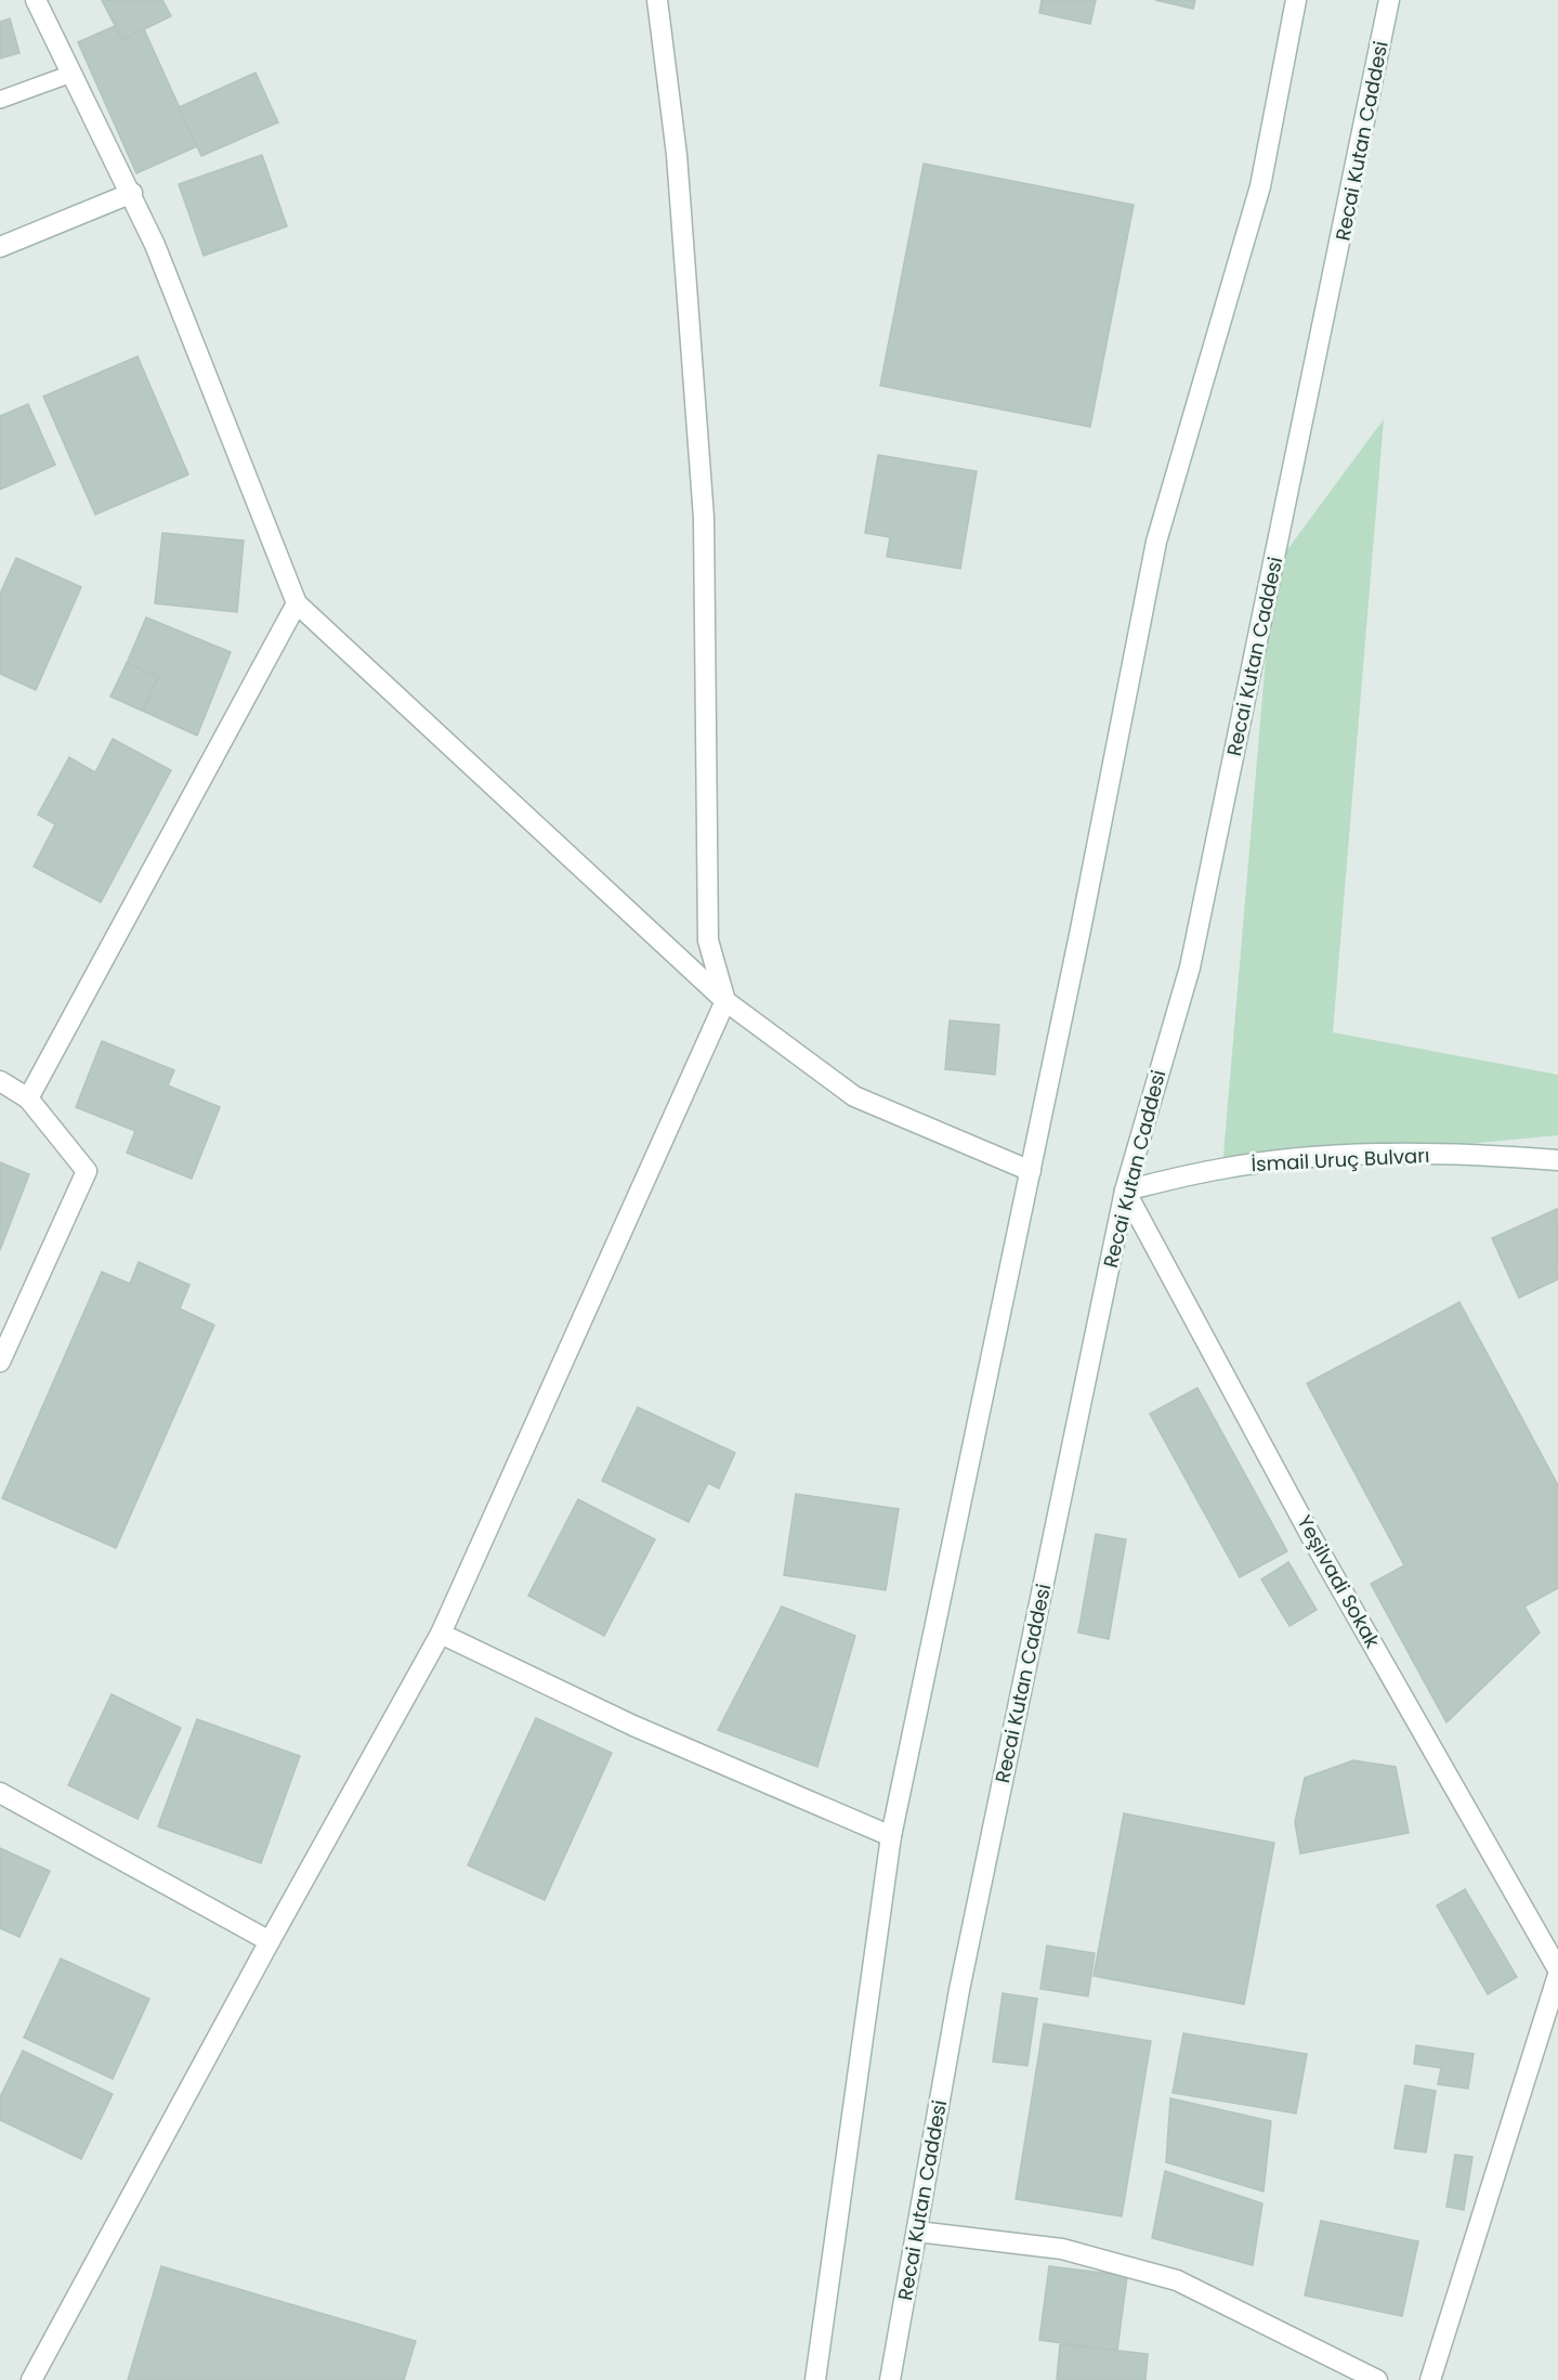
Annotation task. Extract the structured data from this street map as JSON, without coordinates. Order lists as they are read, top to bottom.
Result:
{
  "streets": {
    "street": ["Recai Kutan Caddesi", "İsmail Uruç Bulvarı", "Yeşilvadi Sokak"]
  },
  "crossings": [
    ["Recai Kutan Caddesi", "İsmail Uruç Bulvarı"],
    ["Recai Kutan Caddesi", "Yeşilvadi Sokak"],
    ["İsmail Uruç Bulvarı", "Yeşilvadi Sokak"]
  ]
}
